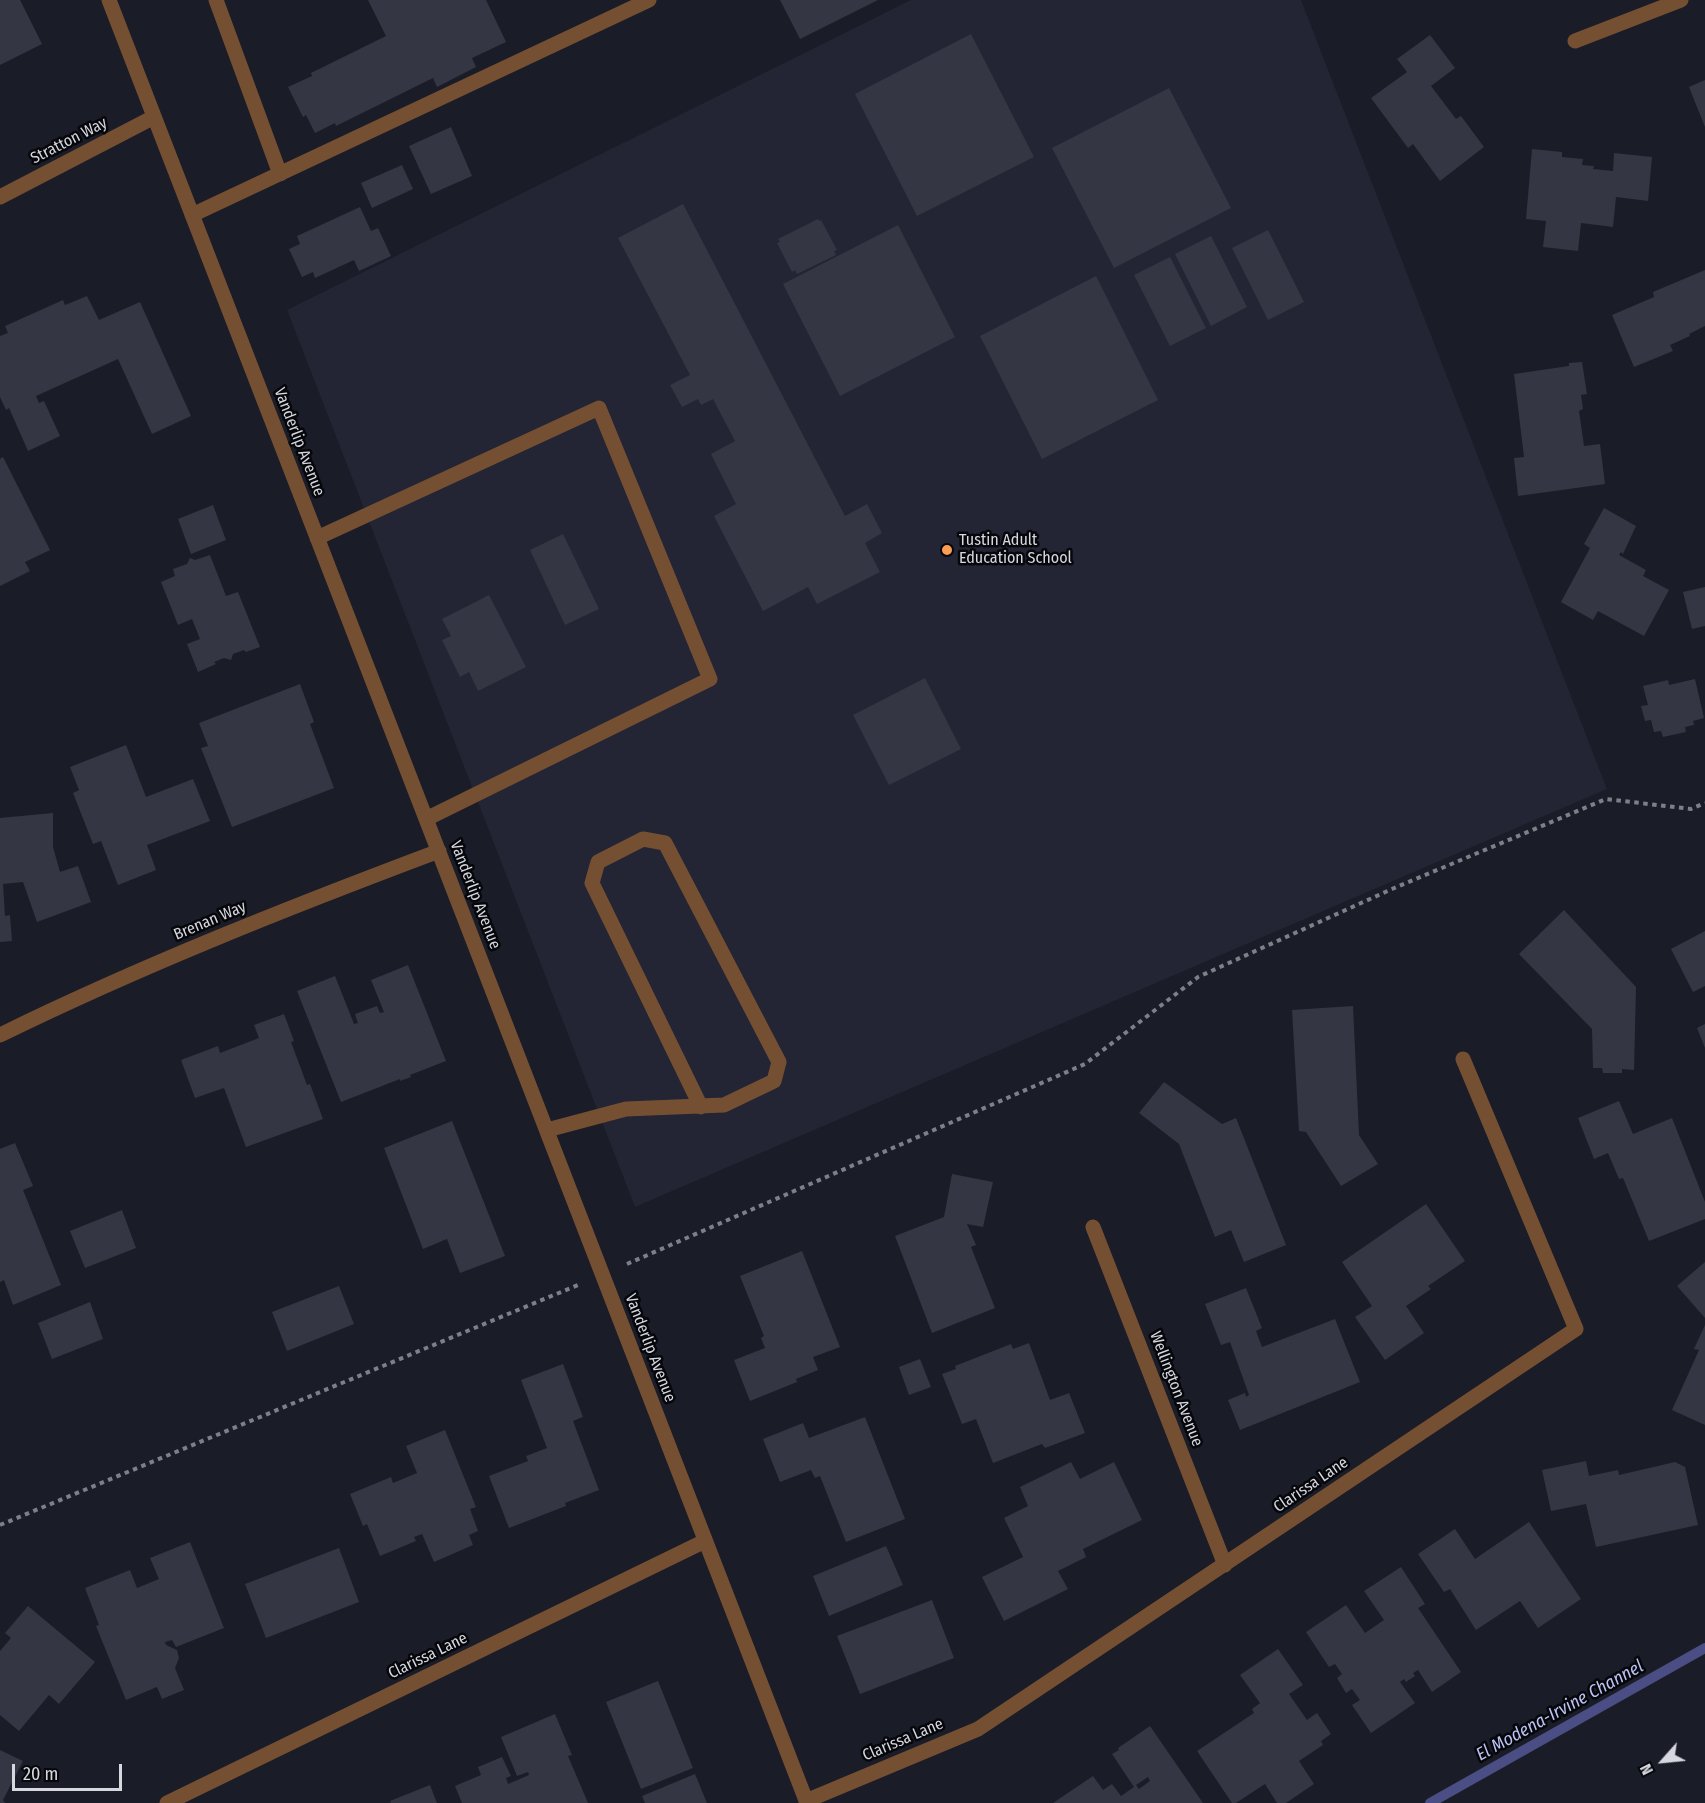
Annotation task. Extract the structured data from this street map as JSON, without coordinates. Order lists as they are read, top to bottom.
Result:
{
  "streets": {
    "street": [
      "Stratton Way",
      "Vanderlip Avenue",
      "Brenan Way",
      "Wellington Avenue",
      "Clarissa Lane"
    ]
  },
  "crossings": [
    ["Stratton Way", "Vanderlip Avenue"],
    ["Vanderlip Avenue", "Brenan Way"],
    ["Vanderlip Avenue", "Clarissa Lane"],
    ["Wellington Avenue", "Clarissa Lane"]
  ],
  "water": ["El Modena-Irvine Channel"],
  "places": ["Tustin Adult Education School"],
  "scale_bar": "20 m",
  "north": "bottom left"
}
